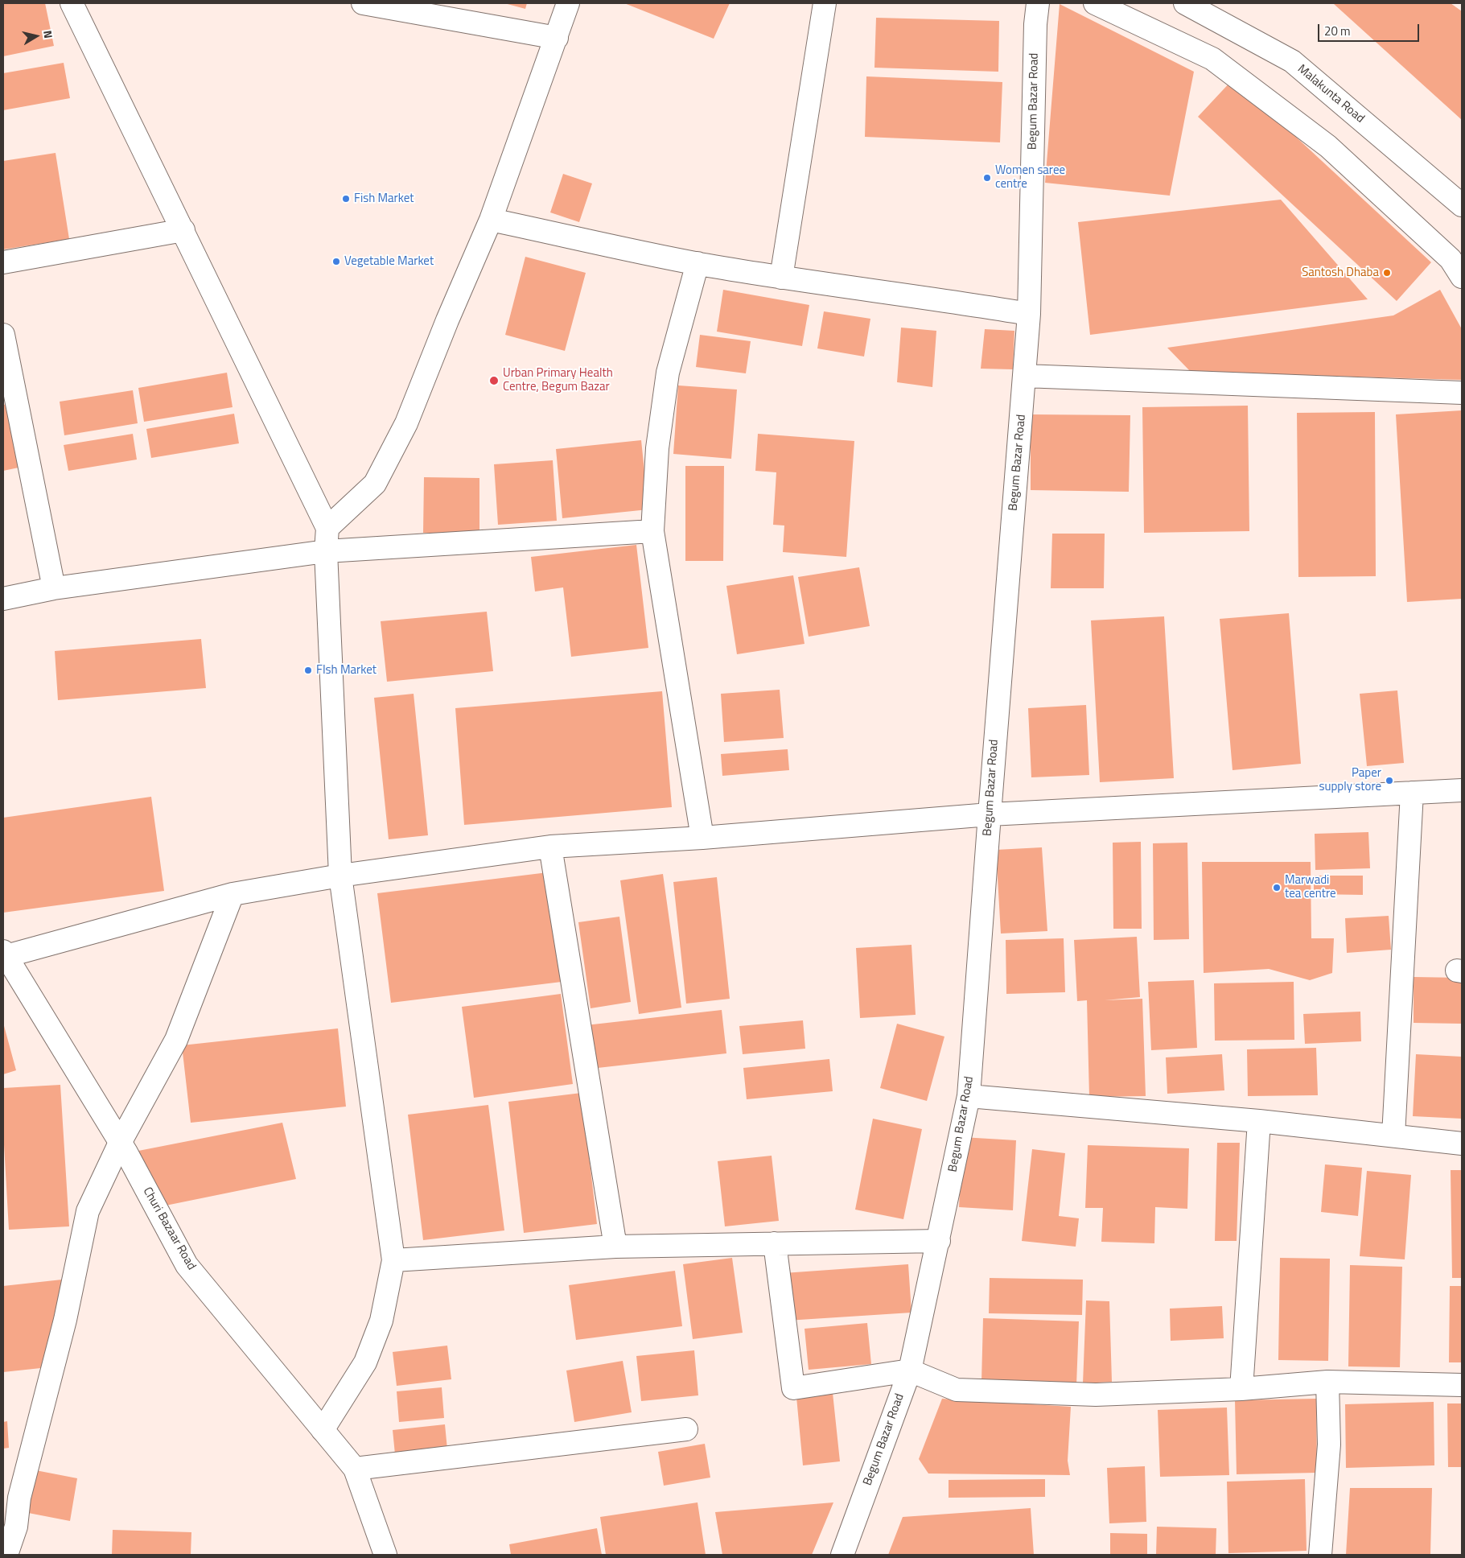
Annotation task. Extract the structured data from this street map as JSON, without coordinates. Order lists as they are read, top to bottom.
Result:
{
  "streets": {
    "street": ["Malakunta Road", "Begum Bazar Road", "Churi Bazaar Road"]
  },
  "places": [
    "Women saree centre",
    "Fish Market",
    "Vegetable Market",
    "Santosh Dhaba",
    "Urban Primary Health Centre, Begum Bazar",
    "FIsh Market",
    "Paper supply store",
    "Marwadi tea centre"
  ],
  "scale_bar": "20 m",
  "north": "right"
}
